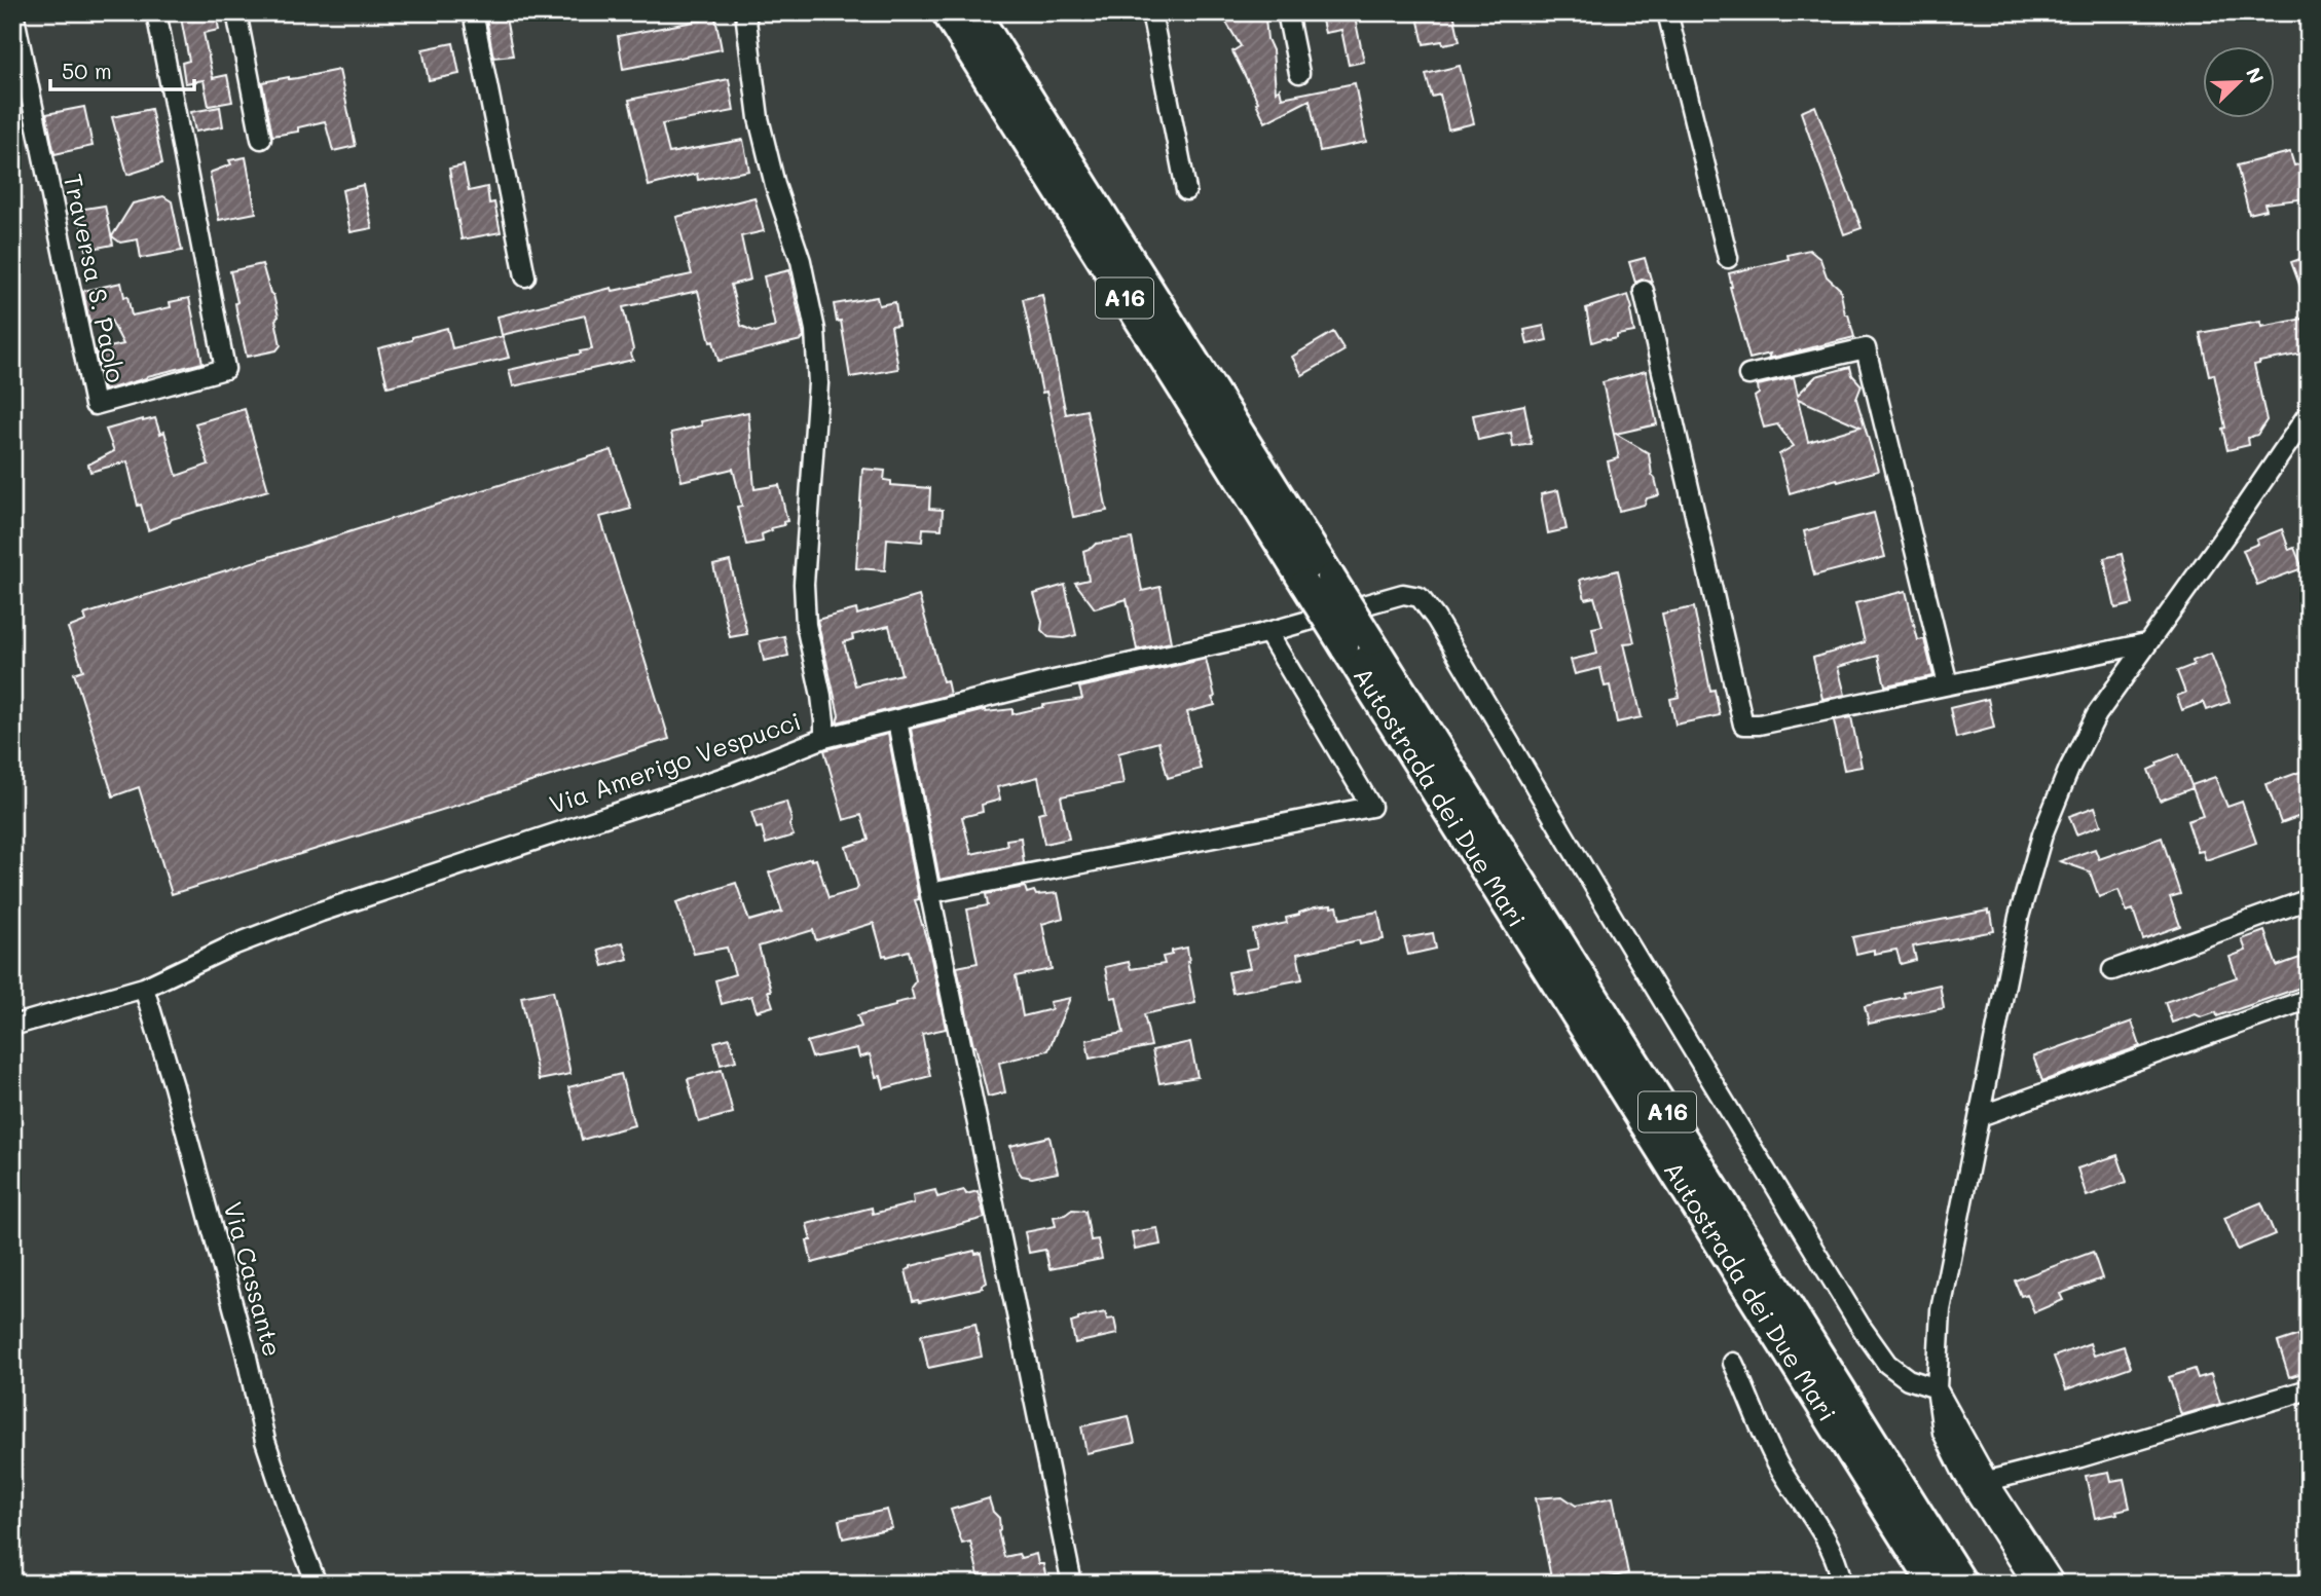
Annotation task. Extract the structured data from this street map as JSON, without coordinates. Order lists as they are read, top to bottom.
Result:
{
  "streets": {
    "highway": ["A16", "Autostrada dei Due Mari"],
    "street": ["Traversa S. Paolo", "Via Amerigo Vespucci", "Via Cassante"]
  },
  "crossings": [
    ["Via Amerigo Vespucci", "Via Cassante"]
  ],
  "scale_bar": "50 m",
  "north": "top right"
}
